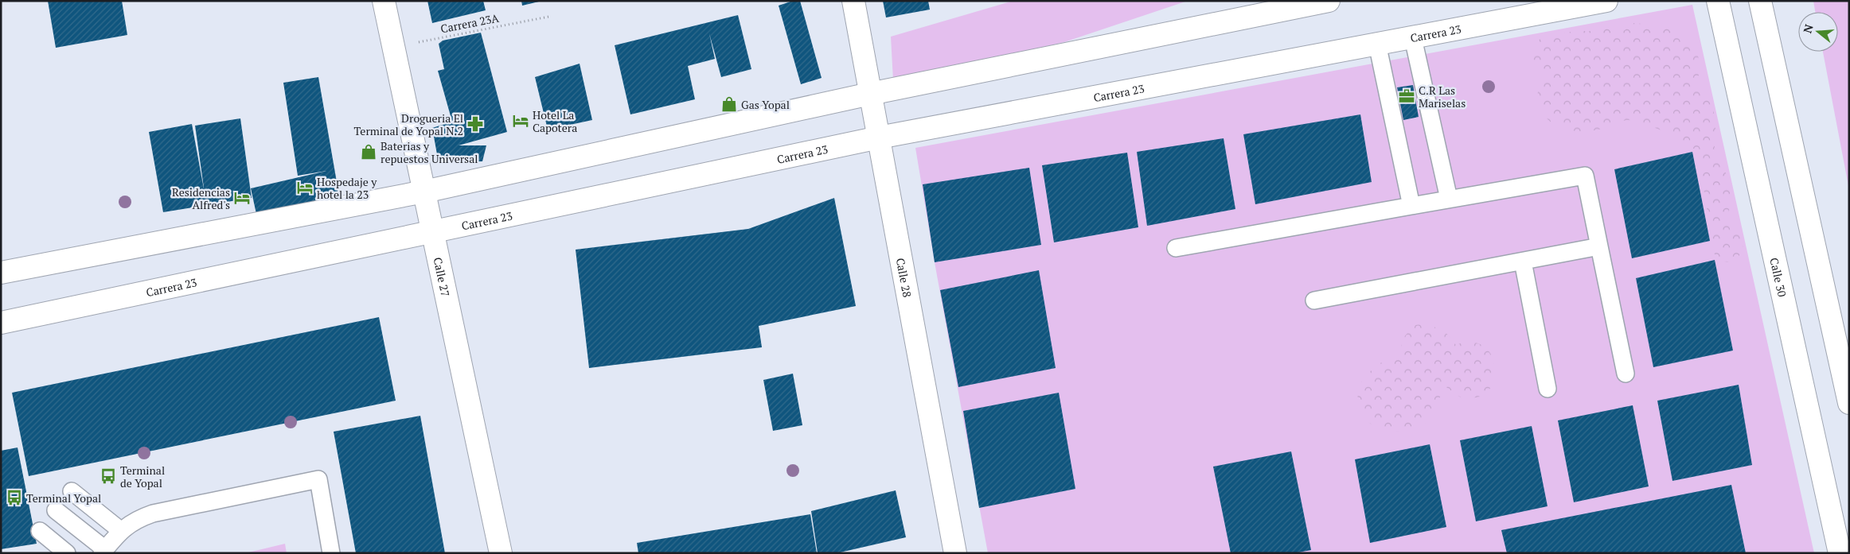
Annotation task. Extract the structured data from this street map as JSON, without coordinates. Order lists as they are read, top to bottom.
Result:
{
  "streets": {
    "street": [
      "Carrera 23",
      "Calle 27",
      "Calle 28",
      "Calle 30"
    ],
    "path": ["Carrera 23A"]
  },
  "crossings": [
    ["Carrera 23A", "Calle 27"],
    ["Carrera 23", "Calle 27"],
    ["Carrera 23", "Calle 28"]
  ],
  "places": {
    "office": ["C.R Las Mariselas"],
    "shop": ["Gas Yopal", "Baterias y repuestos Universal"],
    "hotel": ["Hotel La Capotera", "Hospedaje y hotel la 23", "Residencias Alfred's"],
    "pharmacy": ["Drogueria El Terminal de Yopal N.2"],
    "bus stop": ["Terminal de Yopal", "Terminal Yopal"]
  },
  "north": "left"
}
